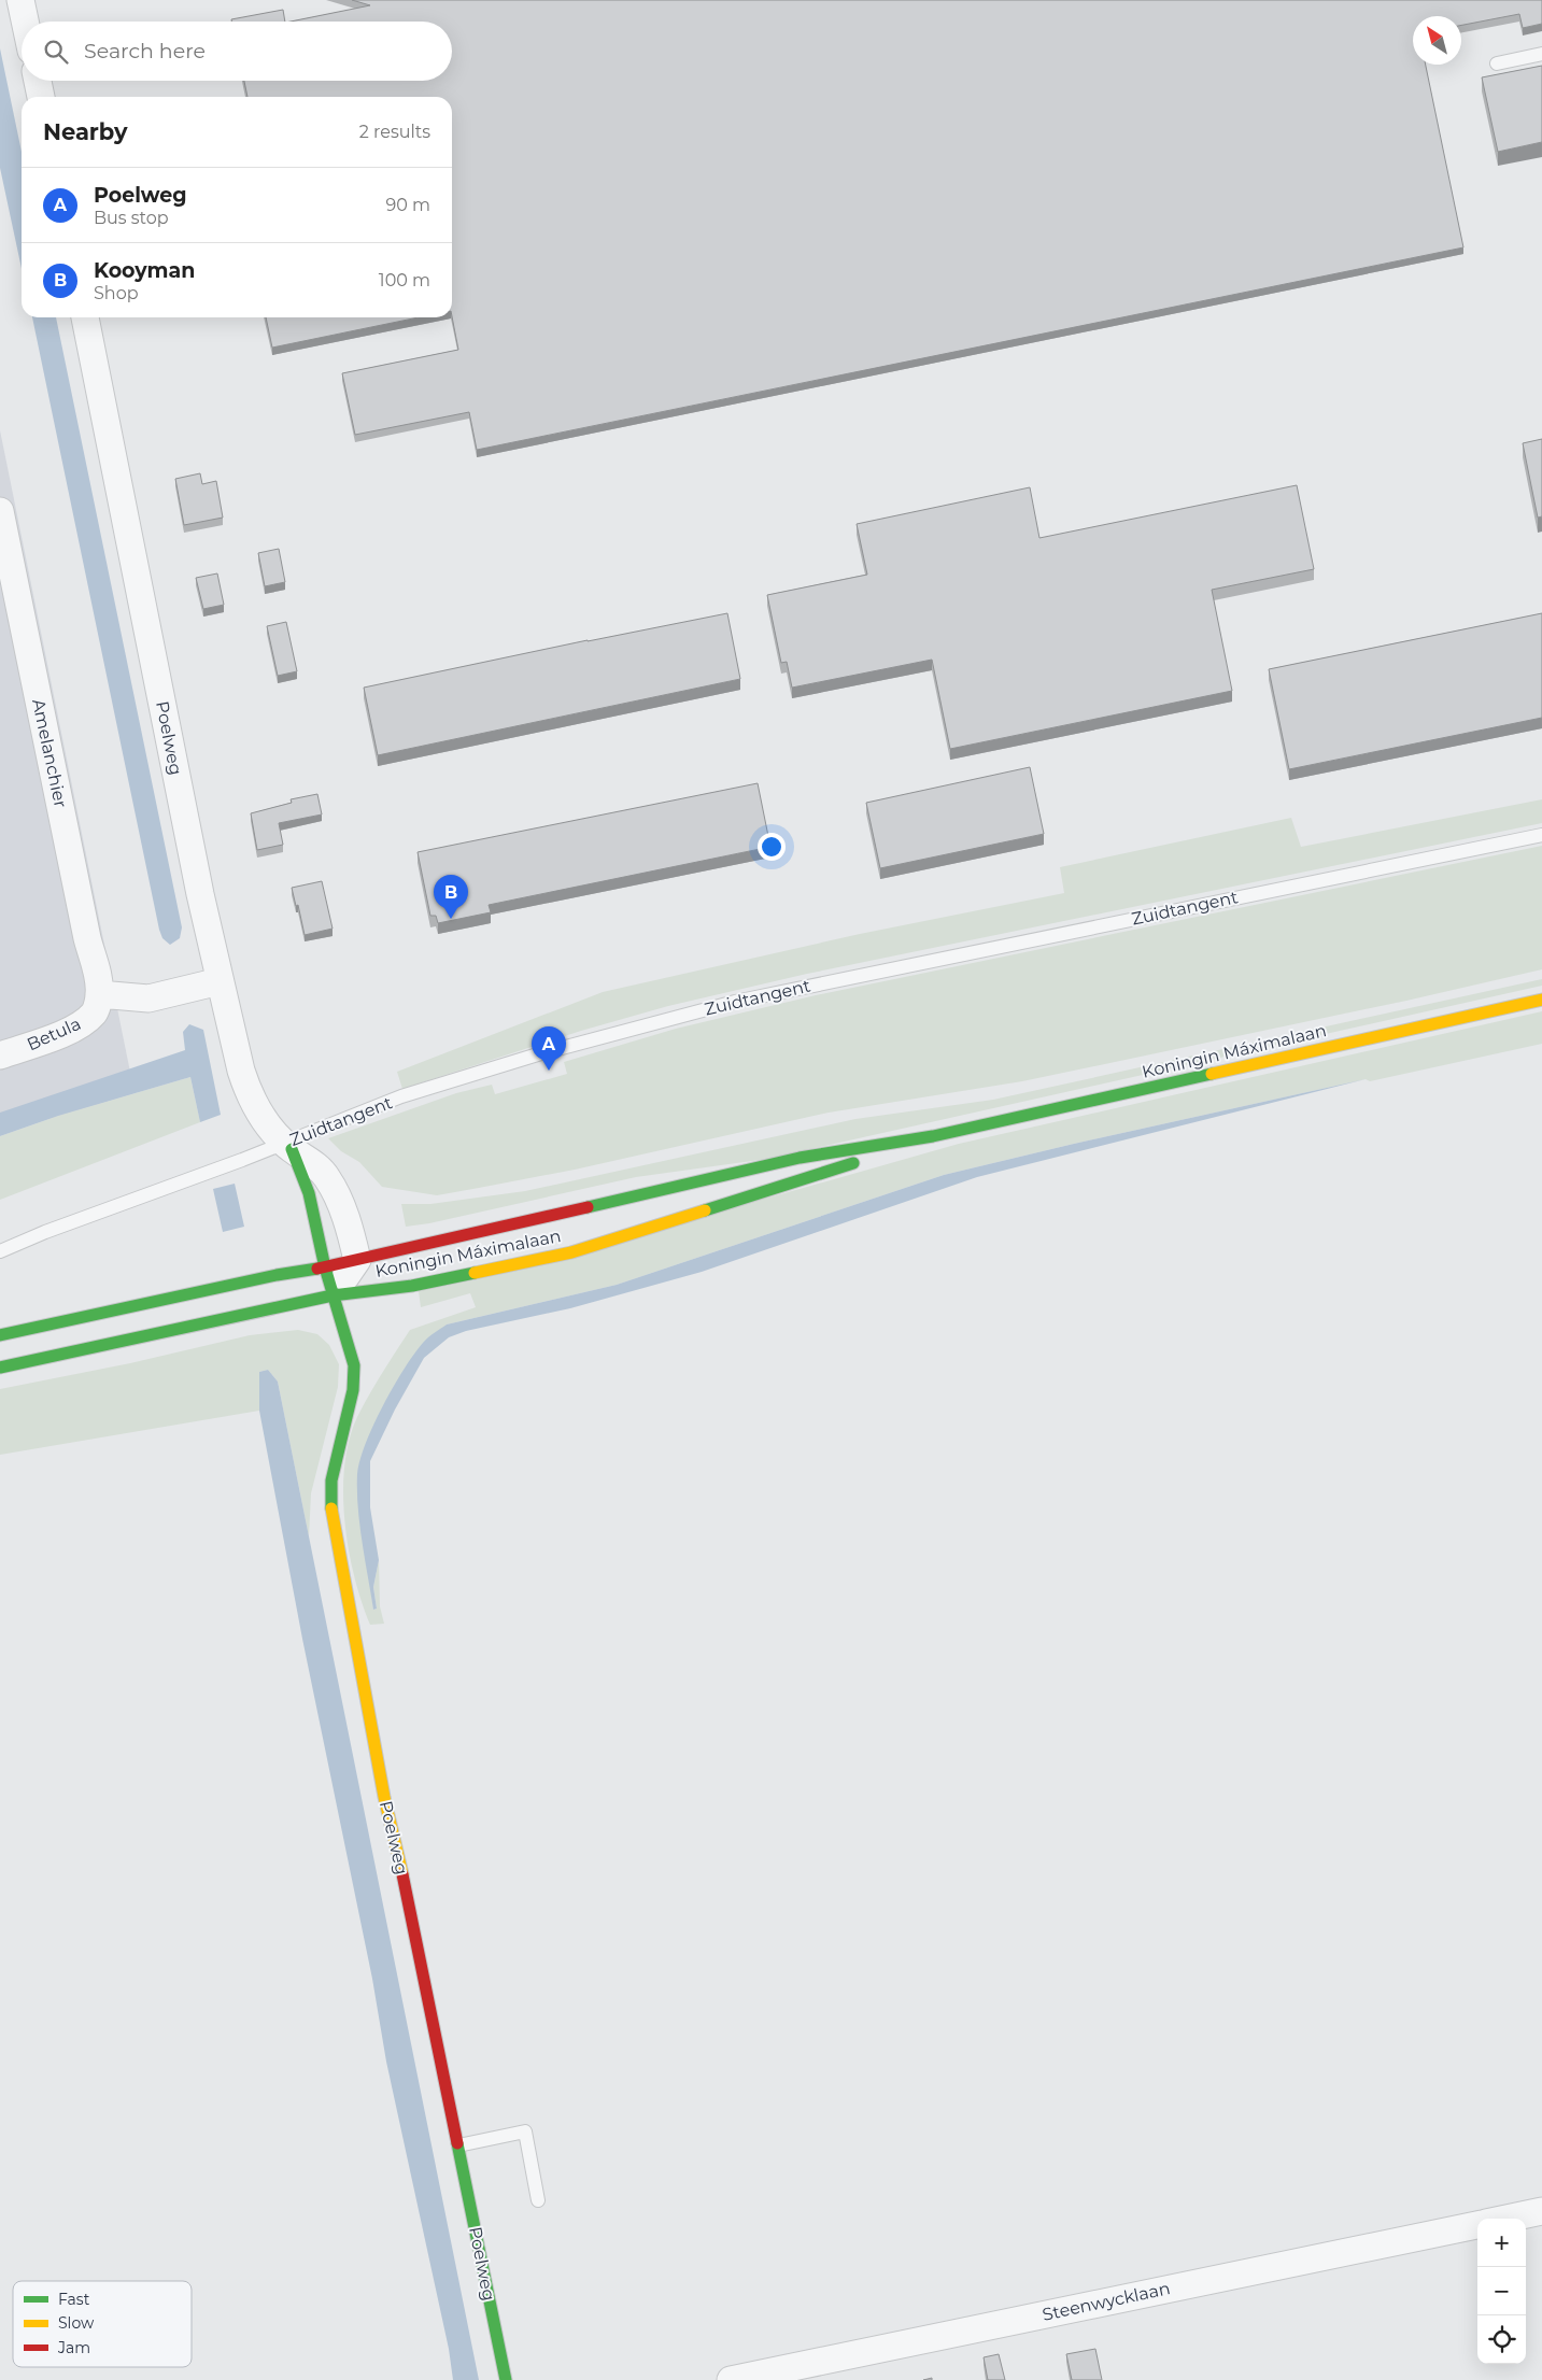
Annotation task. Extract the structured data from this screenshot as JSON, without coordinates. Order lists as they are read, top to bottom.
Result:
{
  "streets": {
    "main road": ["Poelweg", "Koningin Máximalaan"],
    "street": ["Amelanchier", "Betula", "Steenwycklaan"],
    "lane": ["Zuidtangent"]
  },
  "crossings": [
    ["Poelweg", "Zuidtangent"],
    ["Poelweg", "Koningin Máximalaan"],
    ["Amelanchier", "Betula"]
  ],
  "legend": ["Fast", "Slow", "Jam"],
  "north": "top left",
  "page": {
    "search": "Search here",
    "heading": ["Nearby", "2 results"],
    "list": [
      {
        "mark": "A",
        "name": "Poelweg",
        "note": "Bus stop",
        "value": "90 m"
      },
      {
        "mark": "B",
        "name": "Kooyman",
        "note": "Shop",
        "value": "100 m"
      }
    ],
    "pins": ["B", "A"],
    "map_buttons": ["+", "−"]
  }
}
